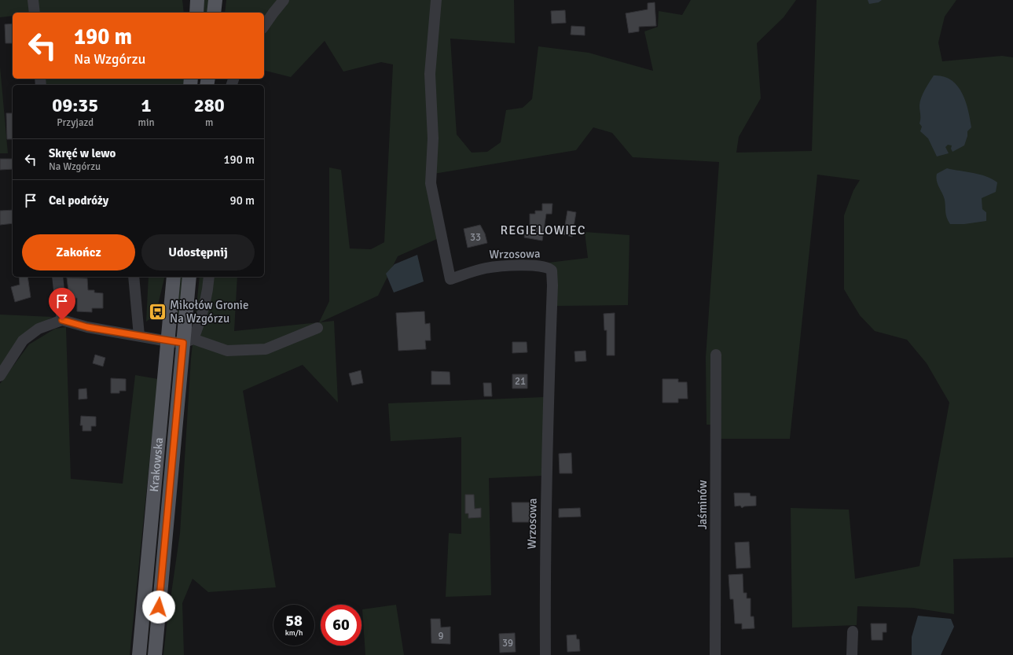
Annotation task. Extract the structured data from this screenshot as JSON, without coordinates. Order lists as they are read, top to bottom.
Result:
{
  "streets": {
    "main road": ["Krakowska"],
    "street": ["Wrzosowa", "Jaśminów"]
  },
  "districts": ["REGIELOWIEC"],
  "places": {
    "bus stop": ["Mikołów Gronie Na Wzgórzu"]
  },
  "house_numbers": [
    "33",
    "21",
    "9",
    "39"
  ],
  "page": {
    "turn": ["190 m", "Na Wzgórzu"],
    "eta": [
      "09:35",
      "Przyjazd",
      "1",
      "min",
      "280",
      "m"
    ],
    "list": [
      {
        "name": "Skręć w lewo",
        "note": "Na Wzgórzu",
        "value": "190 m"
      },
      {
        "name": "Cel podróży",
        "value": "90 m"
      }
    ],
    "buttons": ["Zakończ", "Udostępnij"],
    "speed": "58 km/h",
    "limit": "60"
  }
}
